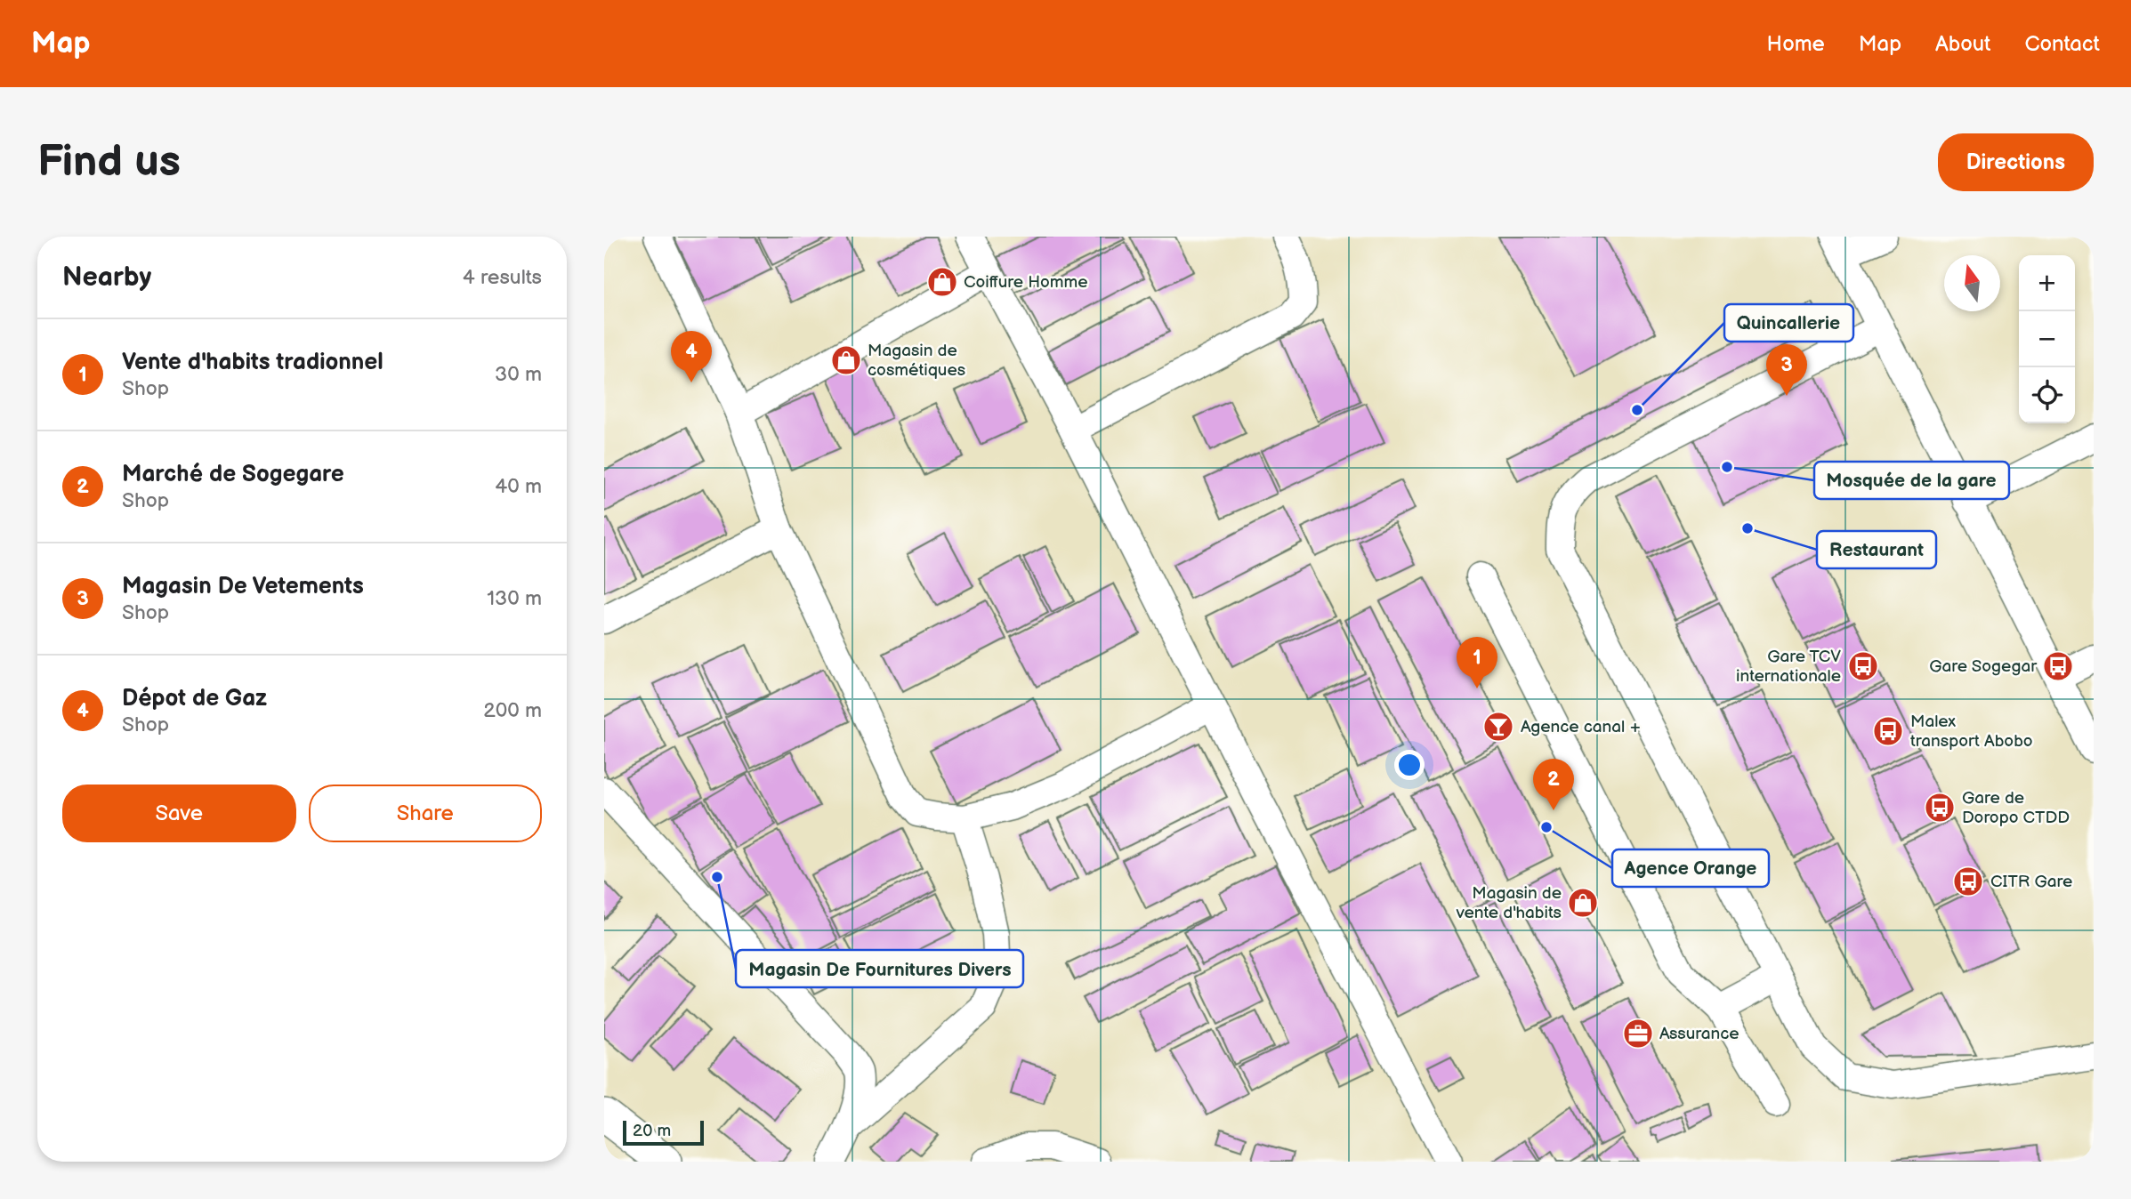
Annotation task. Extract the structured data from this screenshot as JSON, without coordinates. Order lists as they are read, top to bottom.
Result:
{
  "places": {
    "shop": ["Coiffure Homme", "Magasin de cosmétiques", "Magasin de vente d'habits"],
    "other": [
      "Quincallerie",
      "Mosquée de la gare",
      "Restaurant",
      "Agence Orange",
      "Magasin De Fournitures Divers"
    ],
    "bus stop": [
      "Gare TCV internationale",
      "Gare Sogegar",
      "Malex transport Abobo",
      "Gare de Doropo CTDD",
      "CITR Gare"
    ],
    "bar": ["Agence canal +"],
    "office": ["Assurance"]
  },
  "scale_bar": "20 m",
  "north": "top",
  "page": {
    "header": "Map",
    "nav": [
      "Home",
      "Map",
      "About",
      "Contact"
    ],
    "buttons": [
      "Directions",
      ["Save", "Share"]
    ],
    "title": "Find us",
    "heading": ["Nearby", "4 results"],
    "map_buttons": ["+", "−"],
    "list": [
      {
        "mark": "1",
        "name": "Vente d'habits tradionnel",
        "note": "Shop",
        "value": "30 m"
      },
      {
        "mark": "2",
        "name": "Marché de Sogegare",
        "note": "Shop",
        "value": "40 m"
      },
      {
        "mark": "3",
        "name": "Magasin De Vetements",
        "note": "Shop",
        "value": "130 m"
      },
      {
        "mark": "4",
        "name": "Dépot de Gaz",
        "note": "Shop",
        "value": "200 m"
      }
    ],
    "pins": [
      "4",
      "3",
      "1",
      "2"
    ],
    "scale": "20 m"
  }
}
